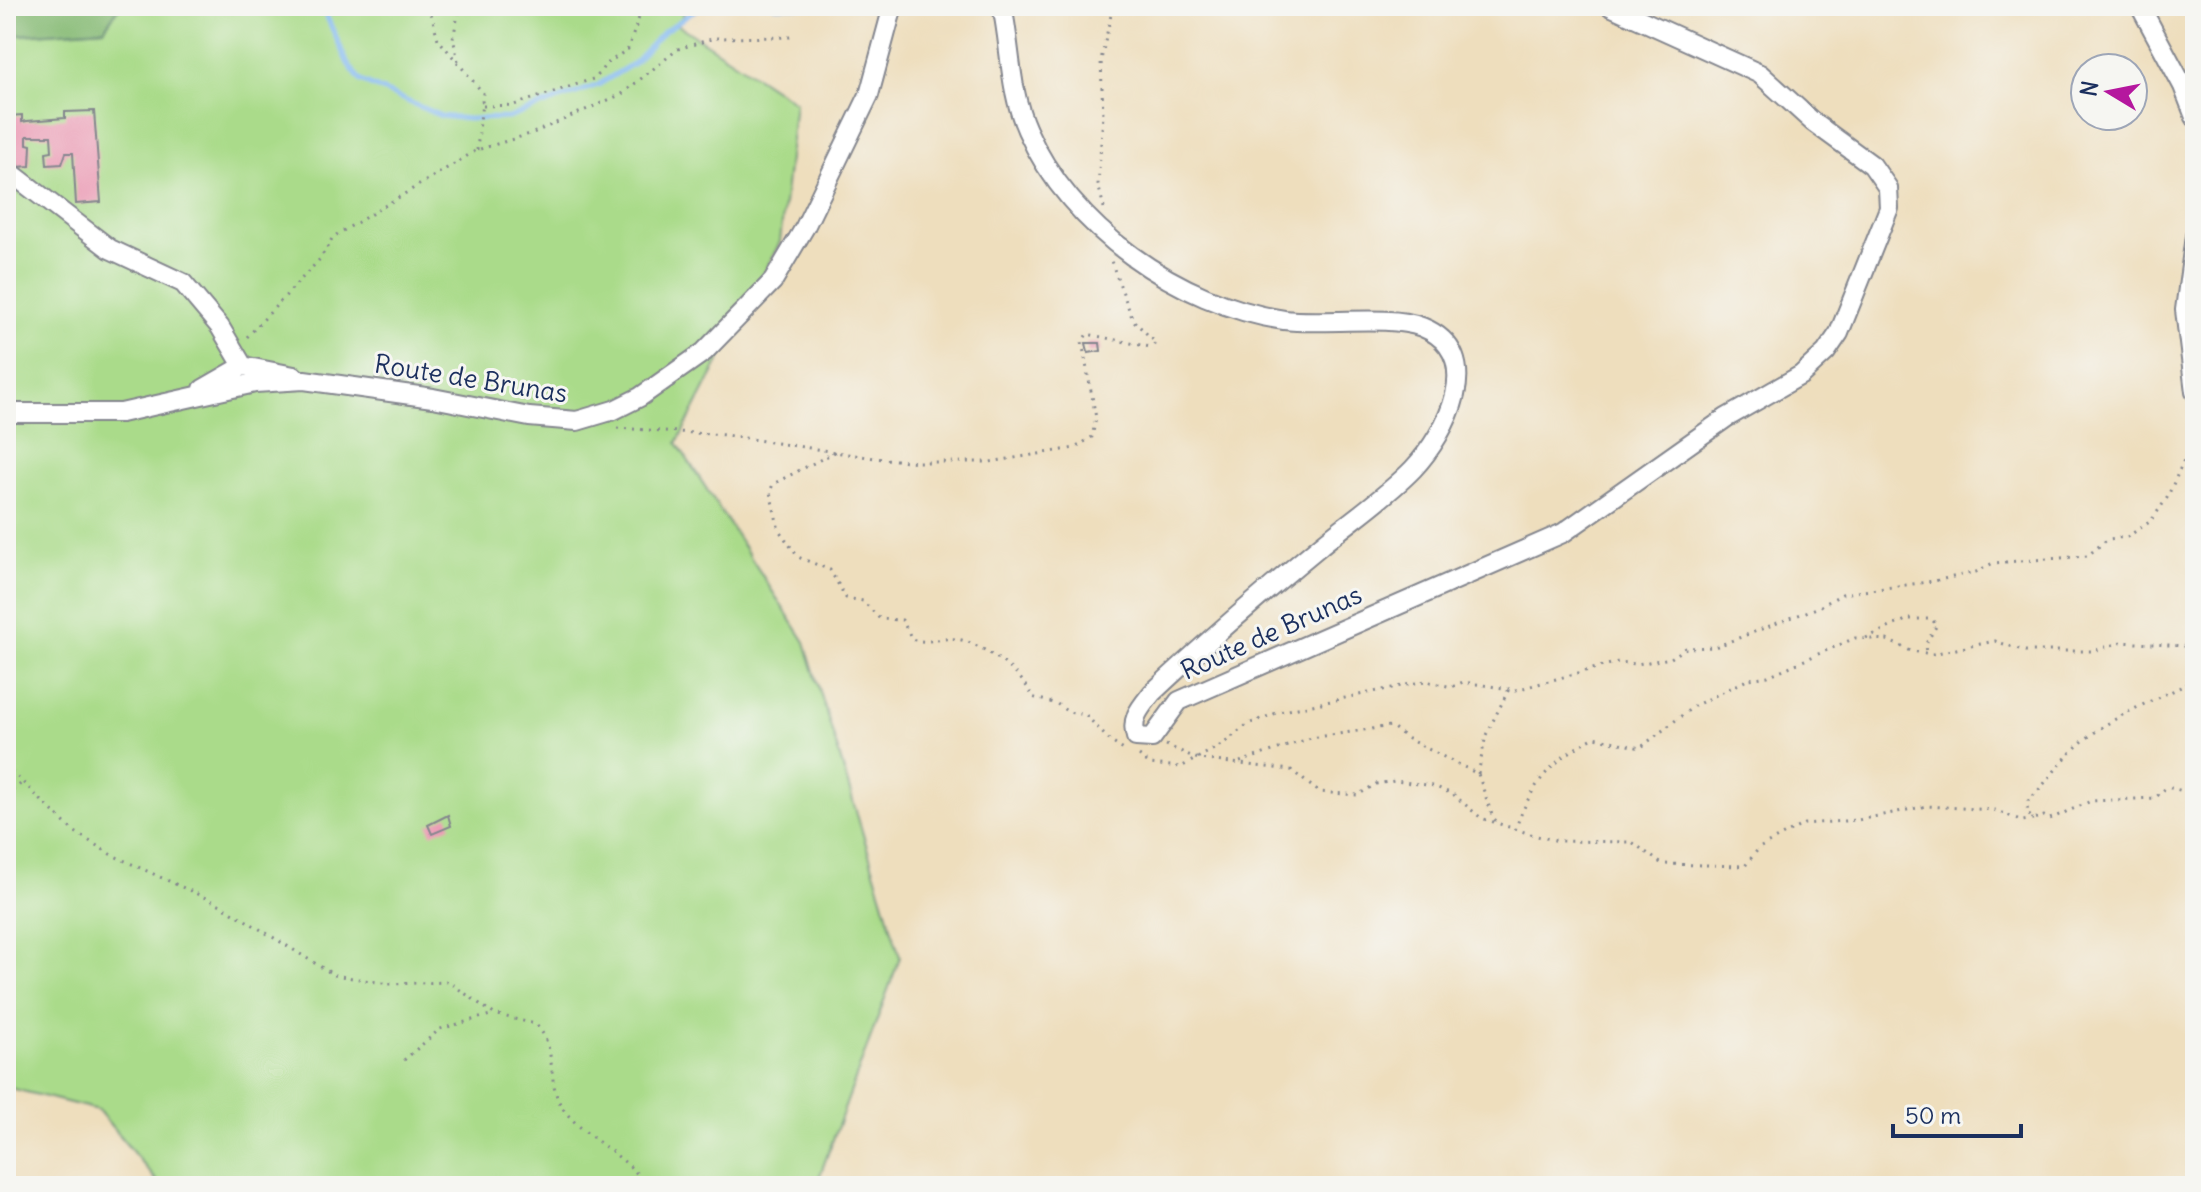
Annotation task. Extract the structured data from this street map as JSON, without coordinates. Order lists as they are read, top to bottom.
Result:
{
  "streets": {
    "street": ["Route de Brunas"]
  },
  "scale_bar": "50 m",
  "north": "left"
}
